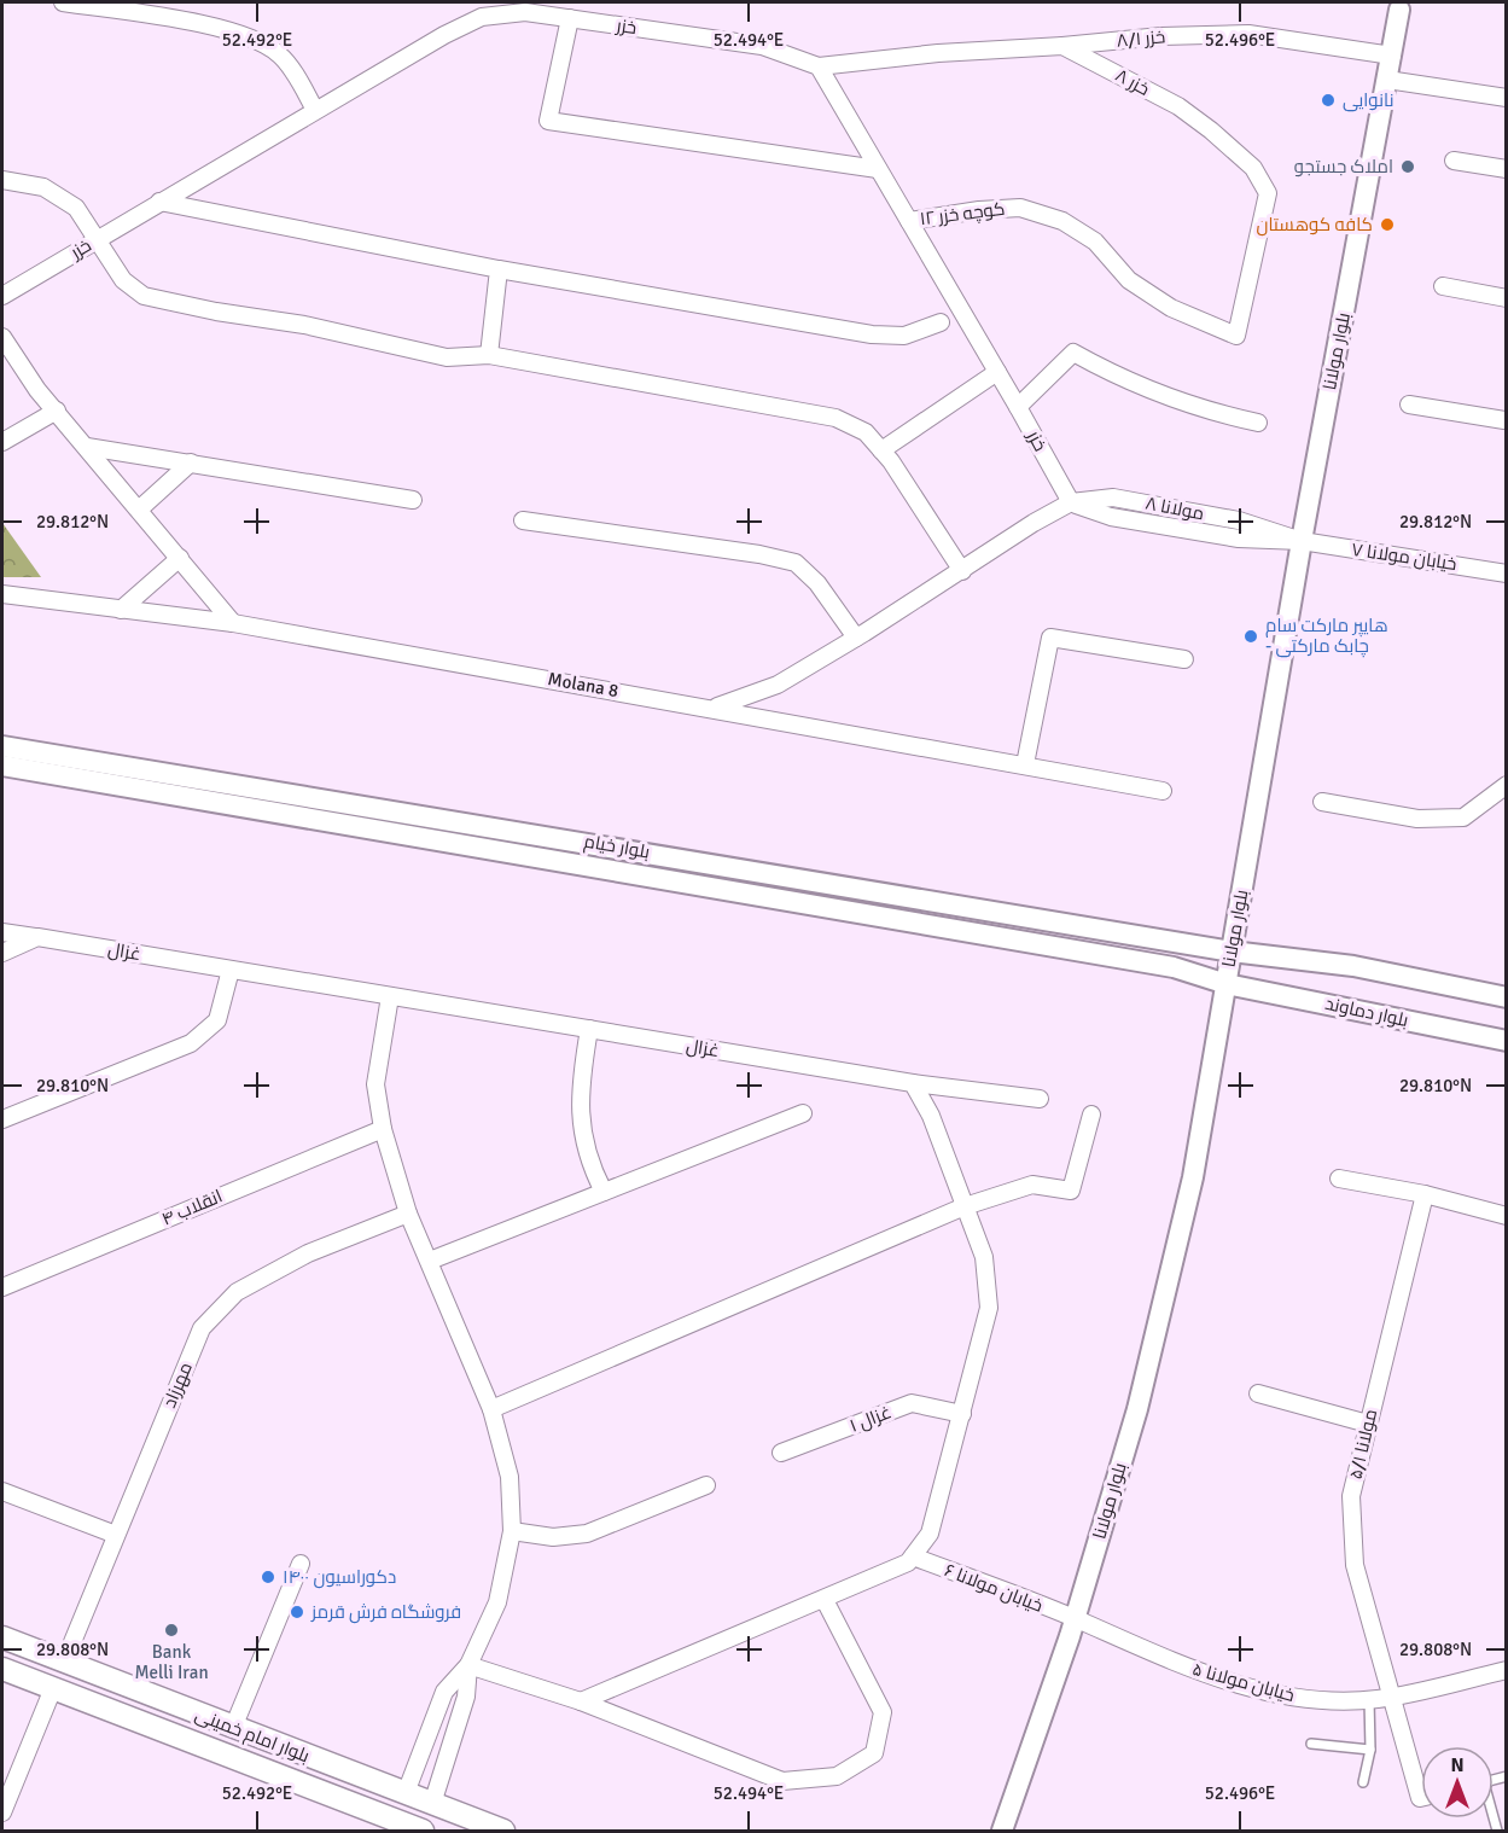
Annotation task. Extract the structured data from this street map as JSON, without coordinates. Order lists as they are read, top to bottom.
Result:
{
  "streets": {
    "main road": ["بلوار امام خمینی"],
    "street": [
      "خزر",
      "خزر ۸/۱",
      "خزر ۸",
      "کوچه خزر ۱۲",
      "بلوار مولانا",
      "مولانا ۸",
      "خیابان مولانا ۷",
      "Molana 8",
      "بلوار خیام",
      "غزال",
      "بلوار دماوند",
      "انقلاب ۴",
      "مهرزاد",
      "غزال ۱",
      "مولانا ۵/۱",
      "خیابان مولانا ۶",
      "خیابان مولانا ۵"
    ]
  },
  "crossings": [
    ["خزر", "کوچه خزر ۱۲"],
    ["خزر", "مولانا ۸"],
    ["خزر ۸/۱", "خزر ۸"],
    ["خزر ۸/۱", "بلوار مولانا"],
    ["خزر ۸", "کوچه خزر ۱۲"],
    ["بلوار مولانا", "مولانا ۸"],
    ["بلوار مولانا", "خیابان مولانا ۷"],
    ["بلوار مولانا", "بلوار خیام"],
    ["بلوار مولانا", "بلوار دماوند"],
    ["بلوار مولانا", "خیابان مولانا ۶"],
    ["بلوار مولانا", "خیابان مولانا ۵"],
    ["مولانا ۸", "خیابان مولانا ۷"],
    ["بلوار خیام", "بلوار دماوند"],
    ["مهرزاد", "بلوار امام خمینی"],
    ["مولانا ۵/۱", "خیابان مولانا ۵"],
    ["خیابان مولانا ۶", "خیابان مولانا ۵"]
  ],
  "places": [
    "نانوایی",
    "املاک جستجو",
    "کافه کوهستان",
    "هایپر مارکت سام - چابک مارکتی",
    "دکوراسیون ۱۴۰۰",
    "فروشگاه فرش قرمز",
    "Bank Melli Iran"
  ],
  "north": "top",
  "coordinates": [
    "52.492°E",
    "52.494°E",
    "52.496°E",
    "29.812°N",
    "29.810°N",
    "29.808°N"
  ]
}
